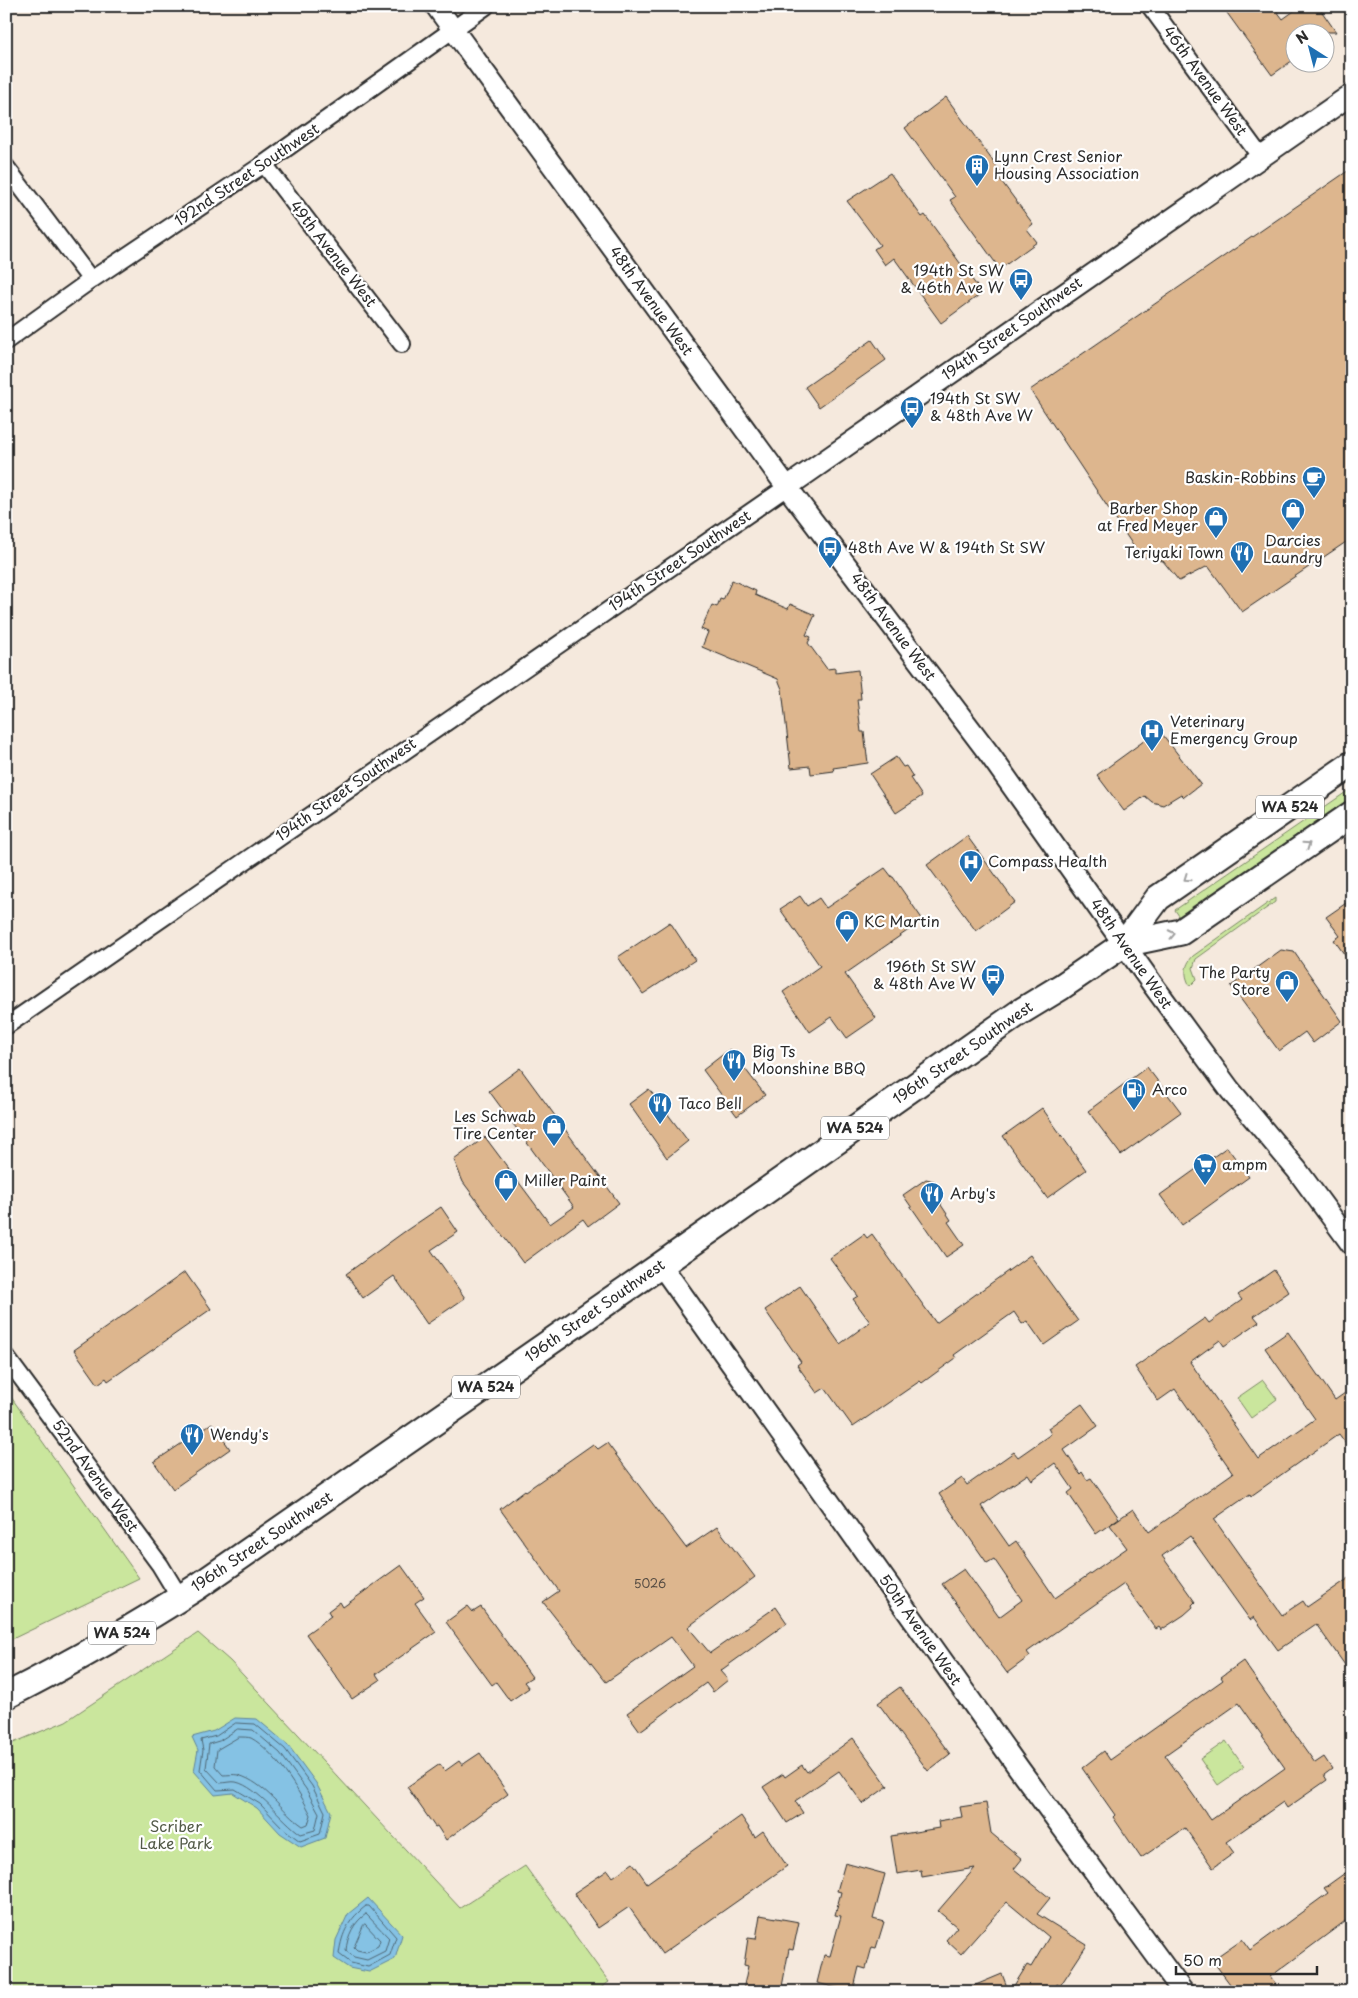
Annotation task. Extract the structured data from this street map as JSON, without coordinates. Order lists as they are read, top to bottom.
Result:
{
  "streets": {
    "main road": ["WA 524", "196th Street Southwest"],
    "street": [
      "46th Avenue West",
      "192nd Street Southwest",
      "49th Avenue West",
      "48th Avenue West",
      "194th Street Southwest",
      "52nd Avenue West",
      "50th Avenue West"
    ]
  },
  "crossings": [
    ["46th Avenue West", "194th Street Southwest"],
    ["192nd Street Southwest", "49th Avenue West"],
    ["192nd Street Southwest", "48th Avenue West"],
    ["48th Avenue West", "194th Street Southwest"],
    ["48th Avenue West", "196th Street Southwest"],
    ["196th Street Southwest", "52nd Avenue West"],
    ["196th Street Southwest", "50th Avenue West"]
  ],
  "parks": ["Scriber Lake Park"],
  "places": {
    "building": ["Lynn Crest Senior Housing Association"],
    "bus stop": [
      "194th St SW & 46th Ave W",
      "194th St SW & 48th Ave W",
      "48th Ave W & 194th St SW",
      "196th St SW & 48th Ave W"
    ],
    "cafe": ["Baskin-Robbins"],
    "shop": [
      "Darcies Laundry",
      "Barber Shop at Fred Meyer",
      "KC Martin",
      "The Party Store",
      "Les Schwab Tire Center",
      "Miller Paint"
    ],
    "restaurant": [
      "Teriyaki Town",
      "Big Ts Moonshine BBQ",
      "Taco Bell",
      "Arby's",
      "Wendy's"
    ],
    "hospital": ["Veterinary Emergency Group", "Compass Health"],
    "fuel station": ["Arco"],
    "supermarket": ["ampm"]
  },
  "house_numbers": ["5026"],
  "scale_bar": "50 m",
  "north": "top left"
}
